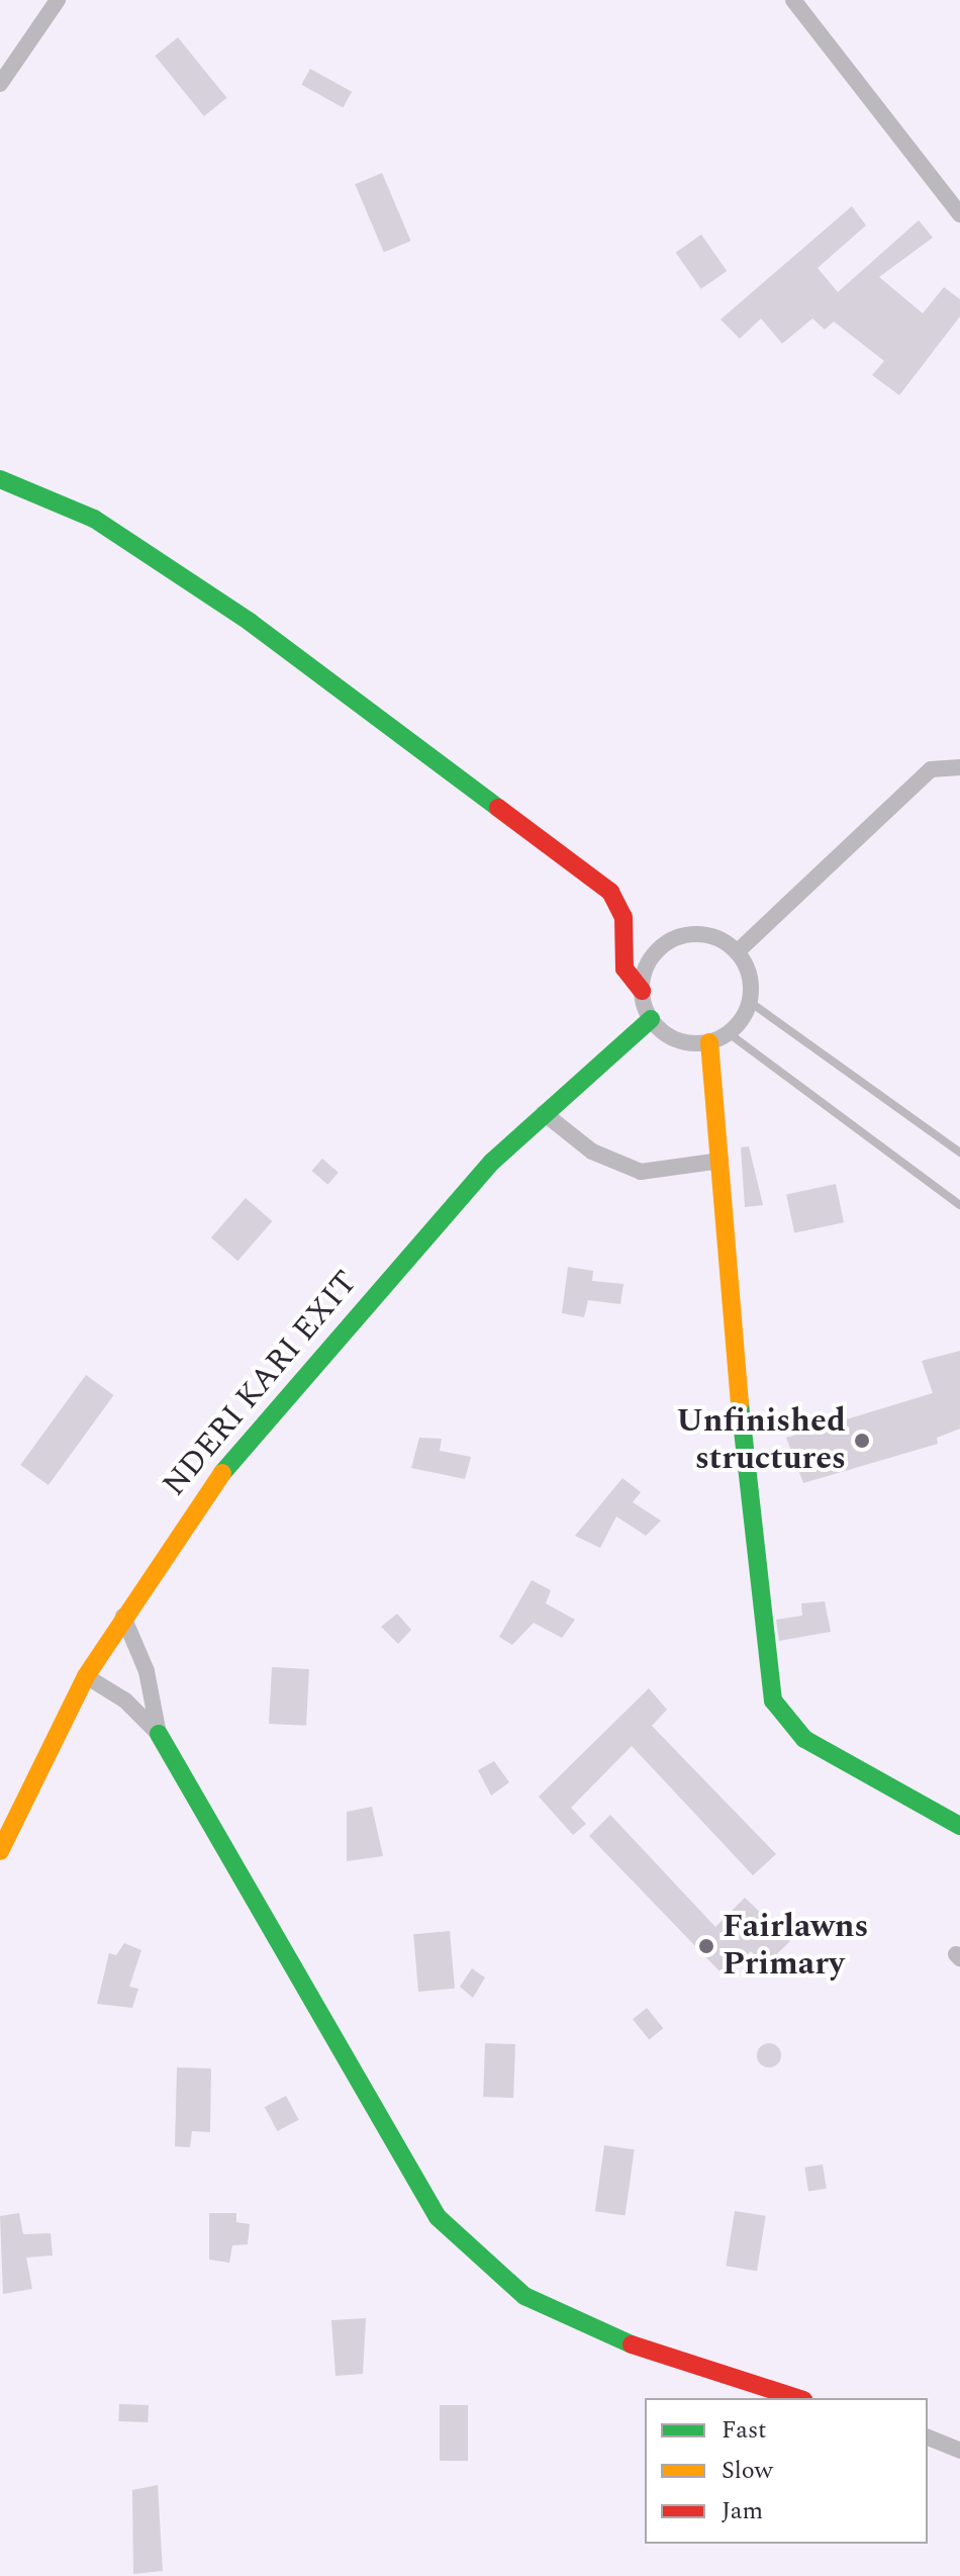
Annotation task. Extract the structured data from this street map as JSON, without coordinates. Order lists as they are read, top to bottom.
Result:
{
  "streets": {
    "street": ["NDERI KARI EXIT"]
  },
  "places": ["Unfinished structures", "Fairlawns Primary"],
  "legend": ["Fast", "Slow", "Jam"]
}
